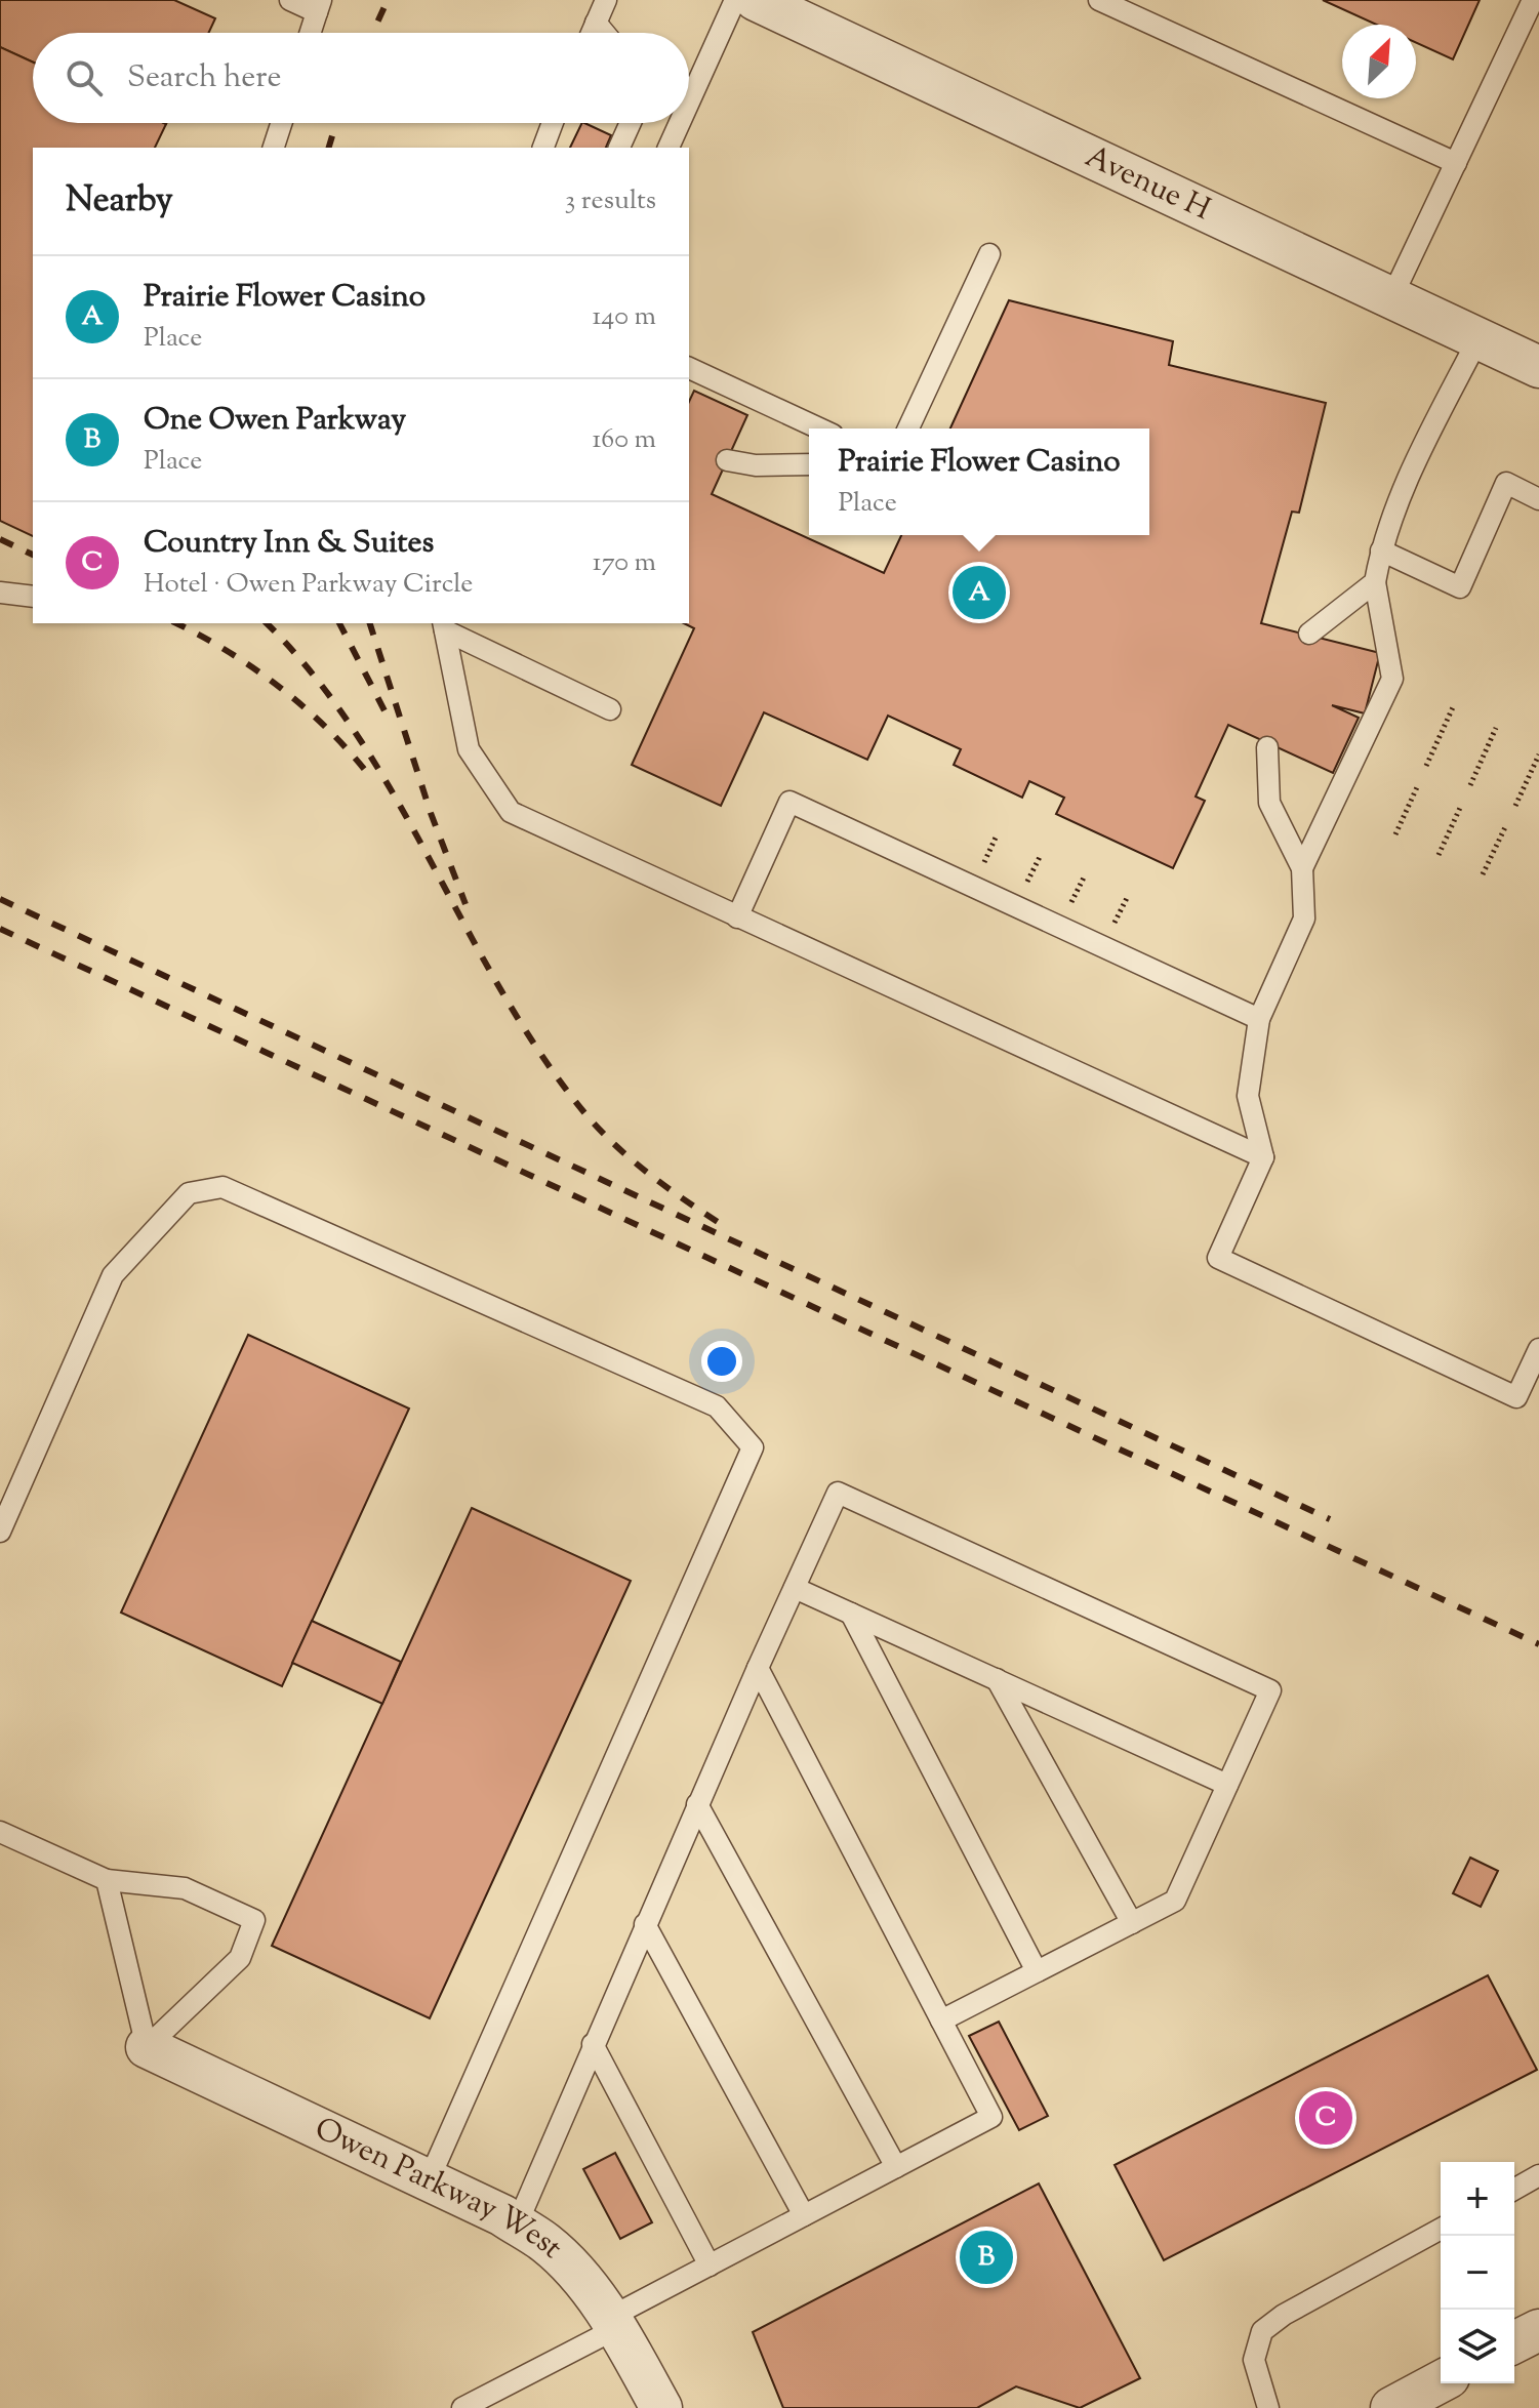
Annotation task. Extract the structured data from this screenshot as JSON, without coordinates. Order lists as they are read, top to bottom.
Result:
{
  "streets": {
    "street": ["Avenue H", "Owen Parkway West"]
  },
  "north": "top right",
  "page": {
    "search": "Search here",
    "heading": ["Nearby", "3 results"],
    "list": [
      {
        "mark": "A",
        "name": "Prairie Flower Casino",
        "note": "Place",
        "value": "140 m"
      },
      {
        "mark": "B",
        "name": "One Owen Parkway",
        "note": "Place",
        "value": "160 m"
      },
      {
        "mark": "C",
        "name": "Country Inn & Suites",
        "note": "Hotel · Owen Parkway Circle",
        "value": "170 m"
      }
    ],
    "popup": ["Prairie Flower Casino", "Place"],
    "pins": ["A", "C", "B"],
    "map_buttons": ["+", "−"]
  }
}
